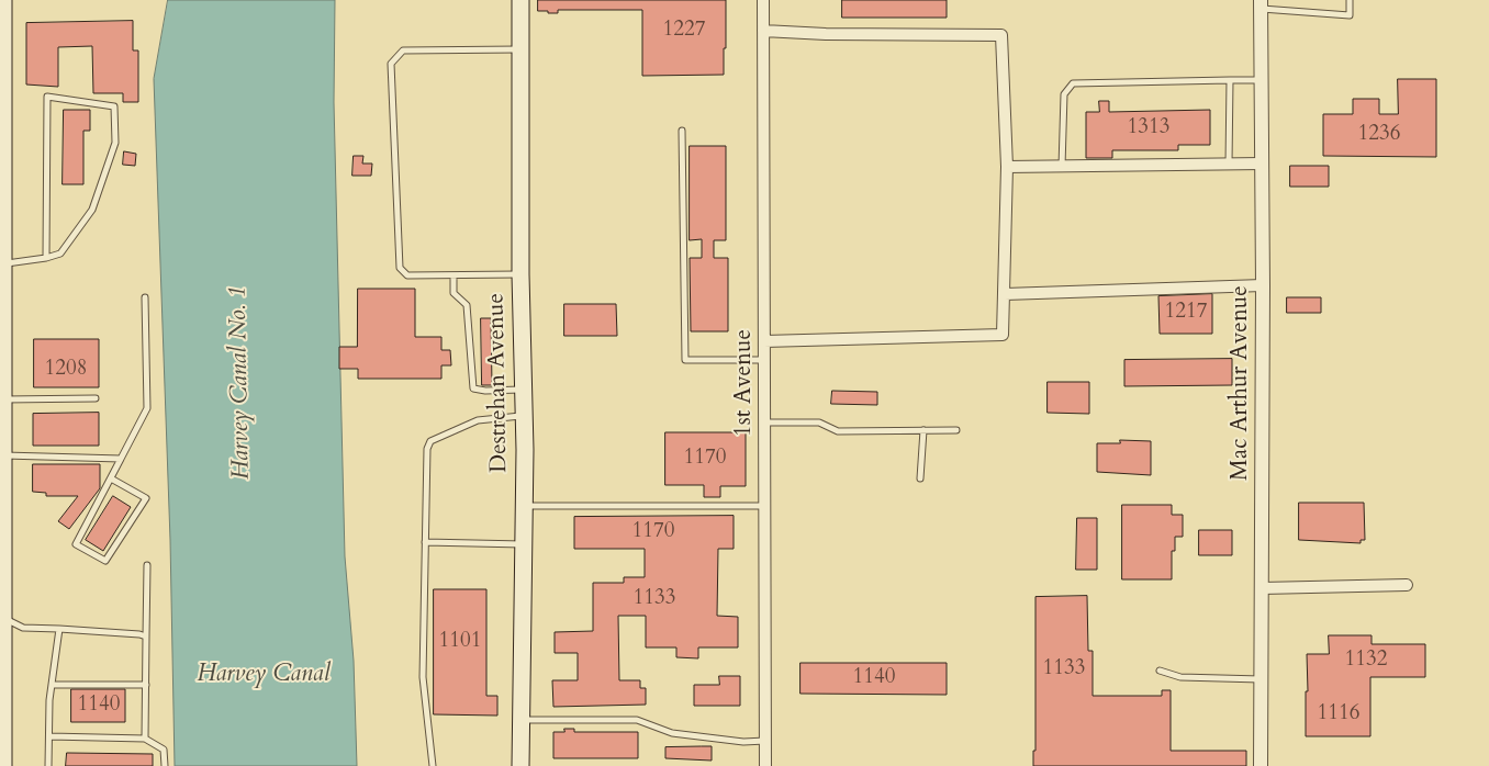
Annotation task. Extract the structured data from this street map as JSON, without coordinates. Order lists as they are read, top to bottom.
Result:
{
  "streets": {
    "main road": ["Destrehan Avenue"],
    "street": ["1st Avenue", "Mac Arthur Avenue"]
  },
  "water": ["Harvey Canal No. 1", "Harvey Canal"],
  "house_numbers": [
    "1227",
    "1313",
    "1236",
    "1217",
    "1208",
    "1170",
    "1170",
    "1133",
    "1101",
    "1132",
    "1133",
    "1140",
    "1140",
    "1116"
  ]
}
